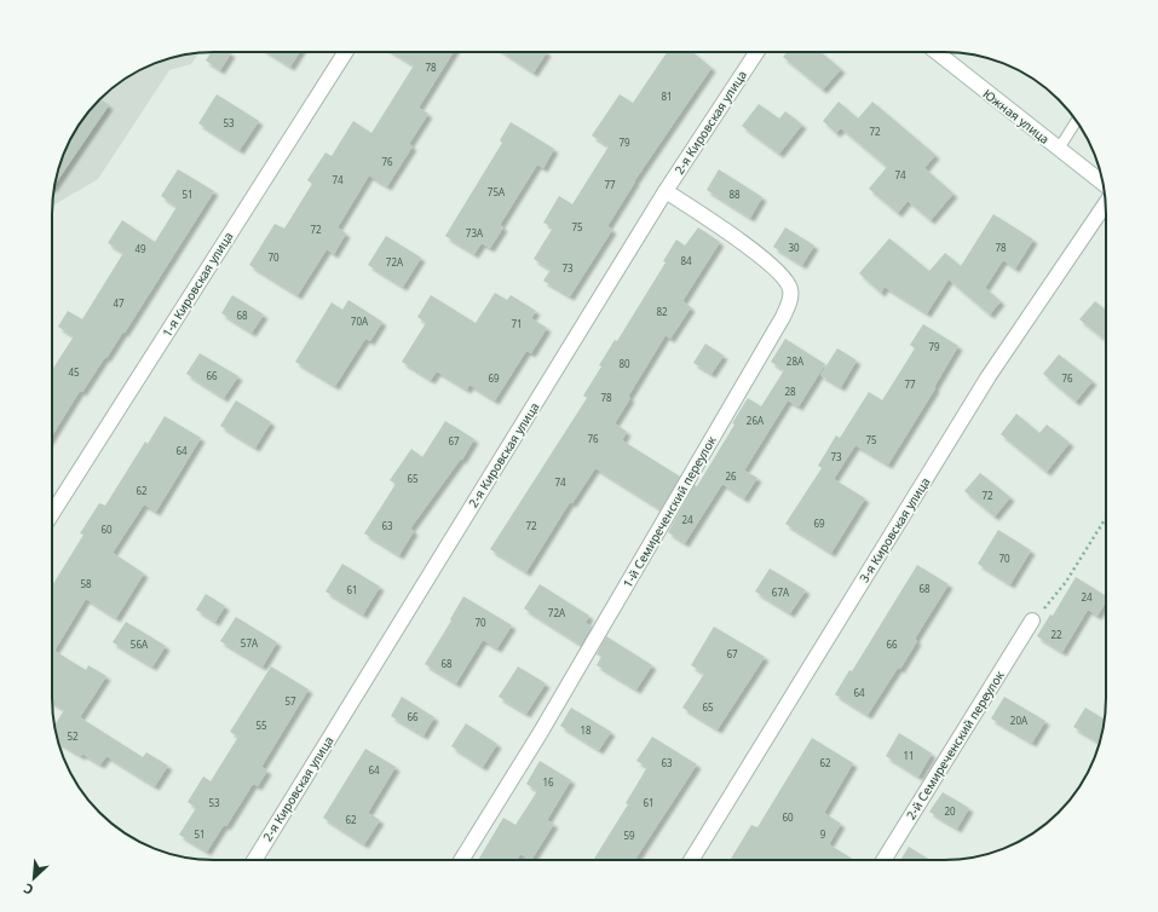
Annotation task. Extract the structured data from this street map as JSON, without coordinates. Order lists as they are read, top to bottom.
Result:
{
  "streets": {
    "street": [
      "Южная улица",
      "2-я Кировская улица",
      "1-я Кировская улица",
      "1-й Семиреченский переулок",
      "3-я Кировская улица",
      "2-й Семиреченский переулок"
    ]
  },
  "crossings": [
    ["2-я Кировская улица", "1-й Семиреченский переулок"]
  ],
  "house_numbers": [
    "78",
    "81",
    "53",
    "72",
    "79",
    "76",
    "74",
    "74",
    "77",
    "75А",
    "51",
    "88",
    "75",
    "72",
    "73А",
    "30",
    "78",
    "49",
    "70",
    "84",
    "72А",
    "73",
    "47",
    "82",
    "68",
    "70А",
    "71",
    "79",
    "28А",
    "80",
    "45",
    "66",
    "69",
    "76",
    "77",
    "28",
    "78",
    "26А",
    "76",
    "75",
    "67",
    "64",
    "73",
    "26",
    "65",
    "74",
    "62",
    "72",
    "24",
    "69",
    "63",
    "72",
    "60",
    "70",
    "58",
    "68",
    "61",
    "67А",
    "24",
    "72А",
    "70",
    "22",
    "57А",
    "56А",
    "66",
    "67",
    "68",
    "64",
    "57",
    "65",
    "66",
    "20А",
    "55",
    "18",
    "52",
    "11",
    "63",
    "62",
    "64",
    "16",
    "53",
    "61",
    "20",
    "60",
    "62",
    "51",
    "9",
    "59"
  ],
  "north": "bottom left"
}
